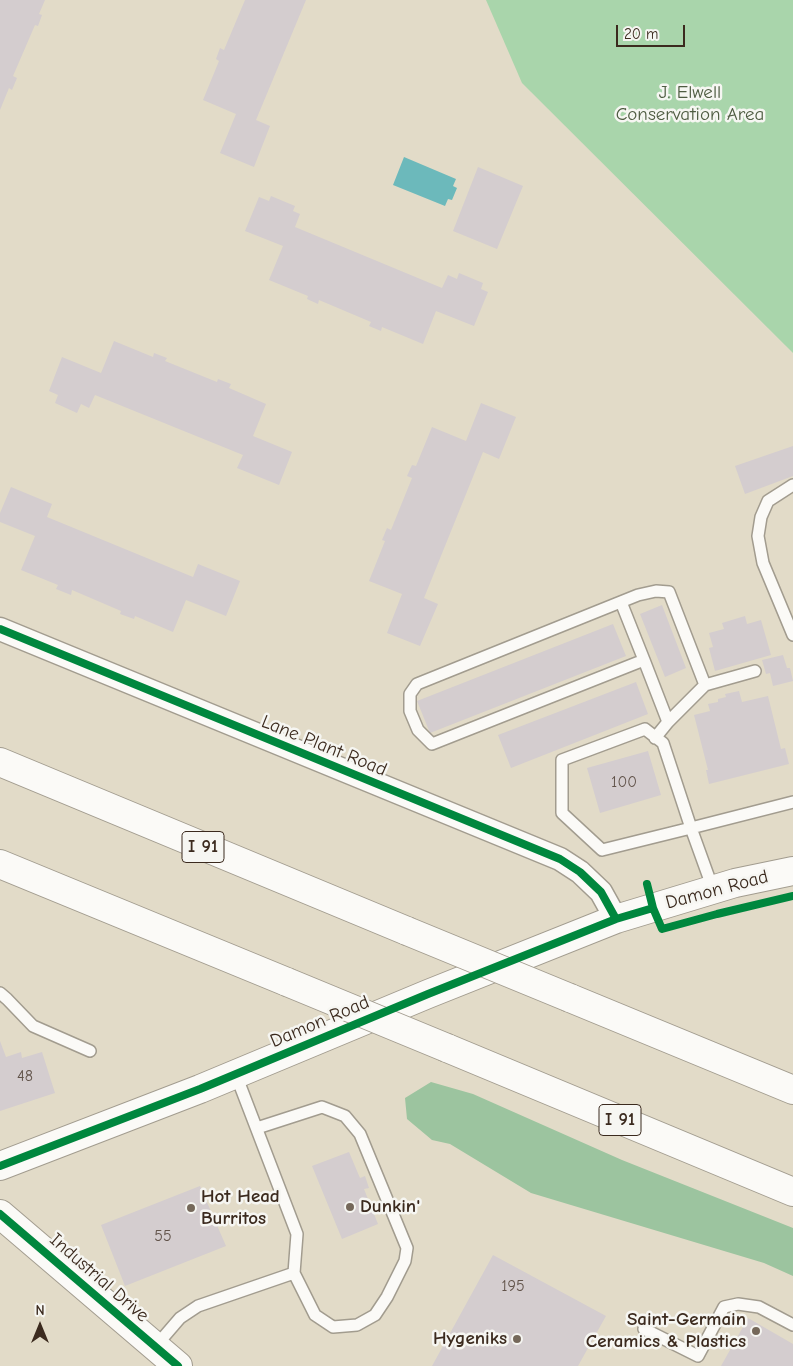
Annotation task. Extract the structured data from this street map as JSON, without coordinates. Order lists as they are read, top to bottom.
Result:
{
  "streets": {
    "main road": ["I 91", "Damon Road", "Industrial Drive"],
    "street": ["Lane Plant Road"]
  },
  "crossings": [
    ["Lane Plant Road", "Damon Road"]
  ],
  "parks": ["J. Elwell Conservation Area"],
  "places": [
    "Dunkin'",
    "Hot Head Burritos",
    "Saint-Germain Ceramics & Plastics",
    "Hygeniks"
  ],
  "house_numbers": [
    "100",
    "48",
    "55",
    "195"
  ],
  "scale_bar": "20 m",
  "north": "top"
}
